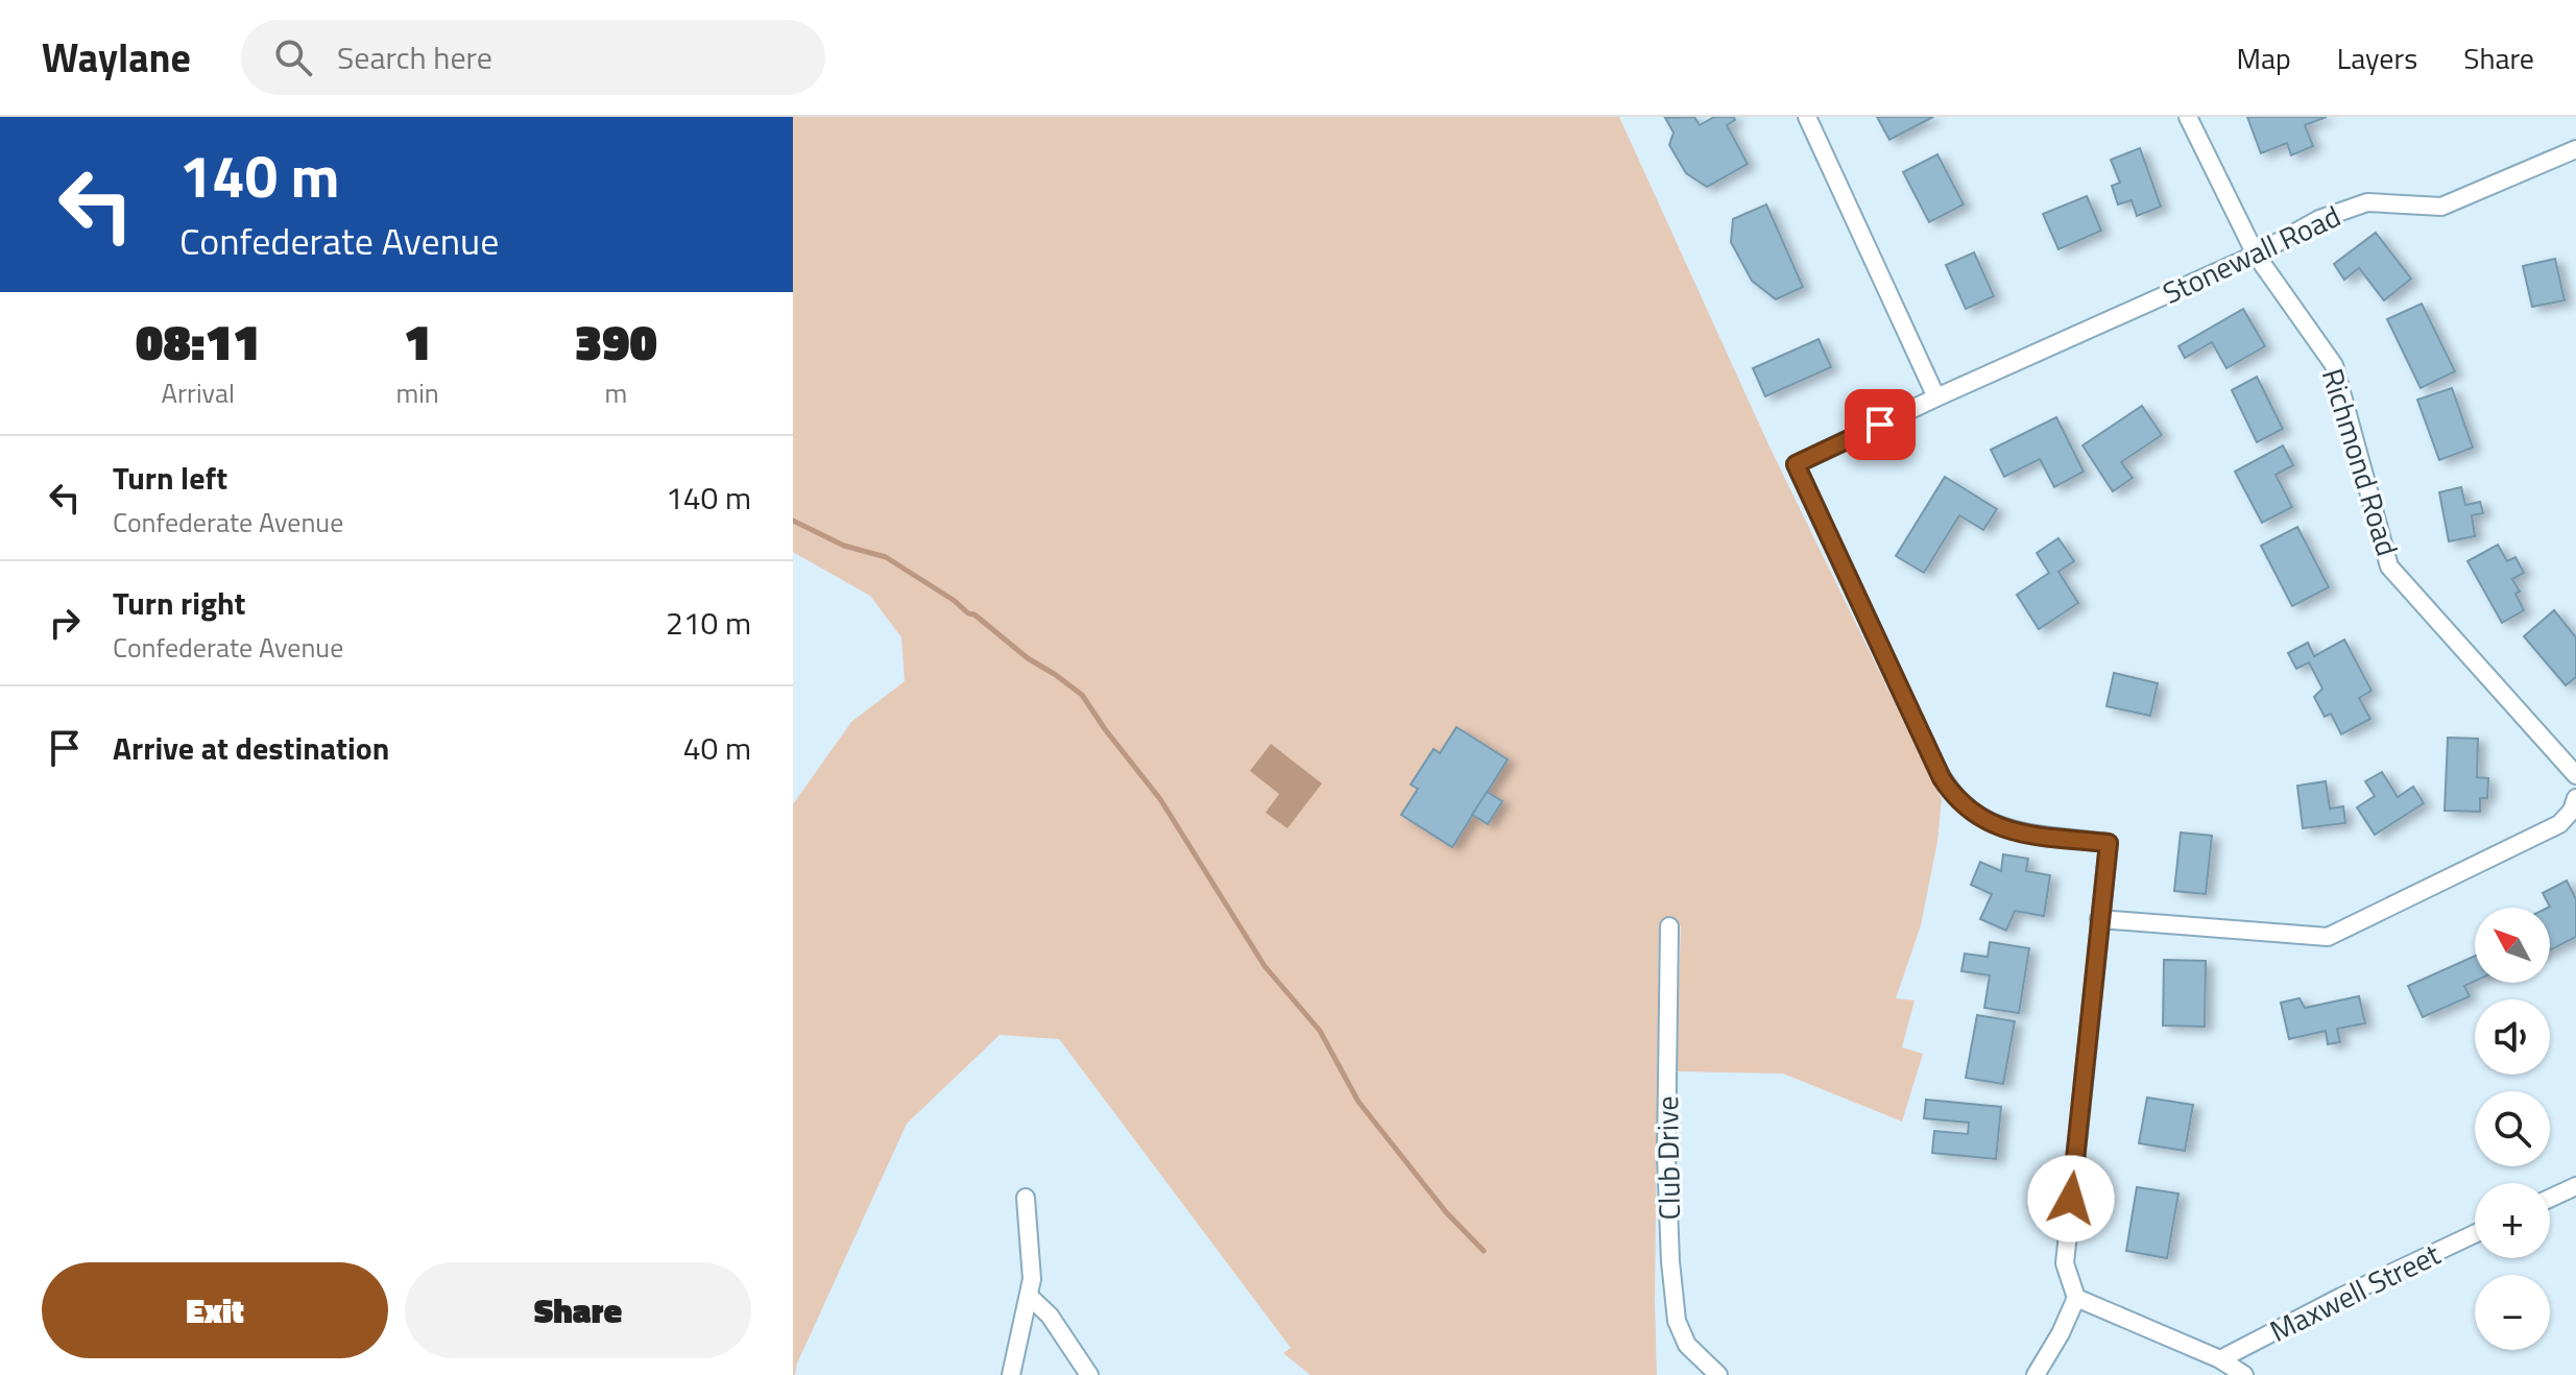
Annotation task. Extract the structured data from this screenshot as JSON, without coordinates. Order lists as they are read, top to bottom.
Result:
{
  "streets": {
    "street": [
      "Stonewall Road",
      "Richmond Road",
      "Club Drive",
      "Maxwell Street"
    ]
  },
  "crossings": [
    ["Stonewall Road", "Richmond Road"]
  ],
  "north": "top left",
  "page": {
    "header": "Waylane",
    "search": "Search here",
    "nav": ["Map", "Layers", "Share"],
    "turn": ["140 m", "Confederate Avenue"],
    "eta": [
      "08:11",
      "Arrival",
      "1",
      "min",
      "390",
      "m"
    ],
    "list": [
      {
        "name": "Turn left",
        "note": "Confederate Avenue",
        "value": "140 m"
      },
      {
        "name": "Turn right",
        "note": "Confederate Avenue",
        "value": "210 m"
      },
      {
        "name": "Arrive at destination",
        "value": "40 m"
      }
    ],
    "map_buttons": ["+", "−"],
    "buttons": ["Exit", "Share"]
  }
}
